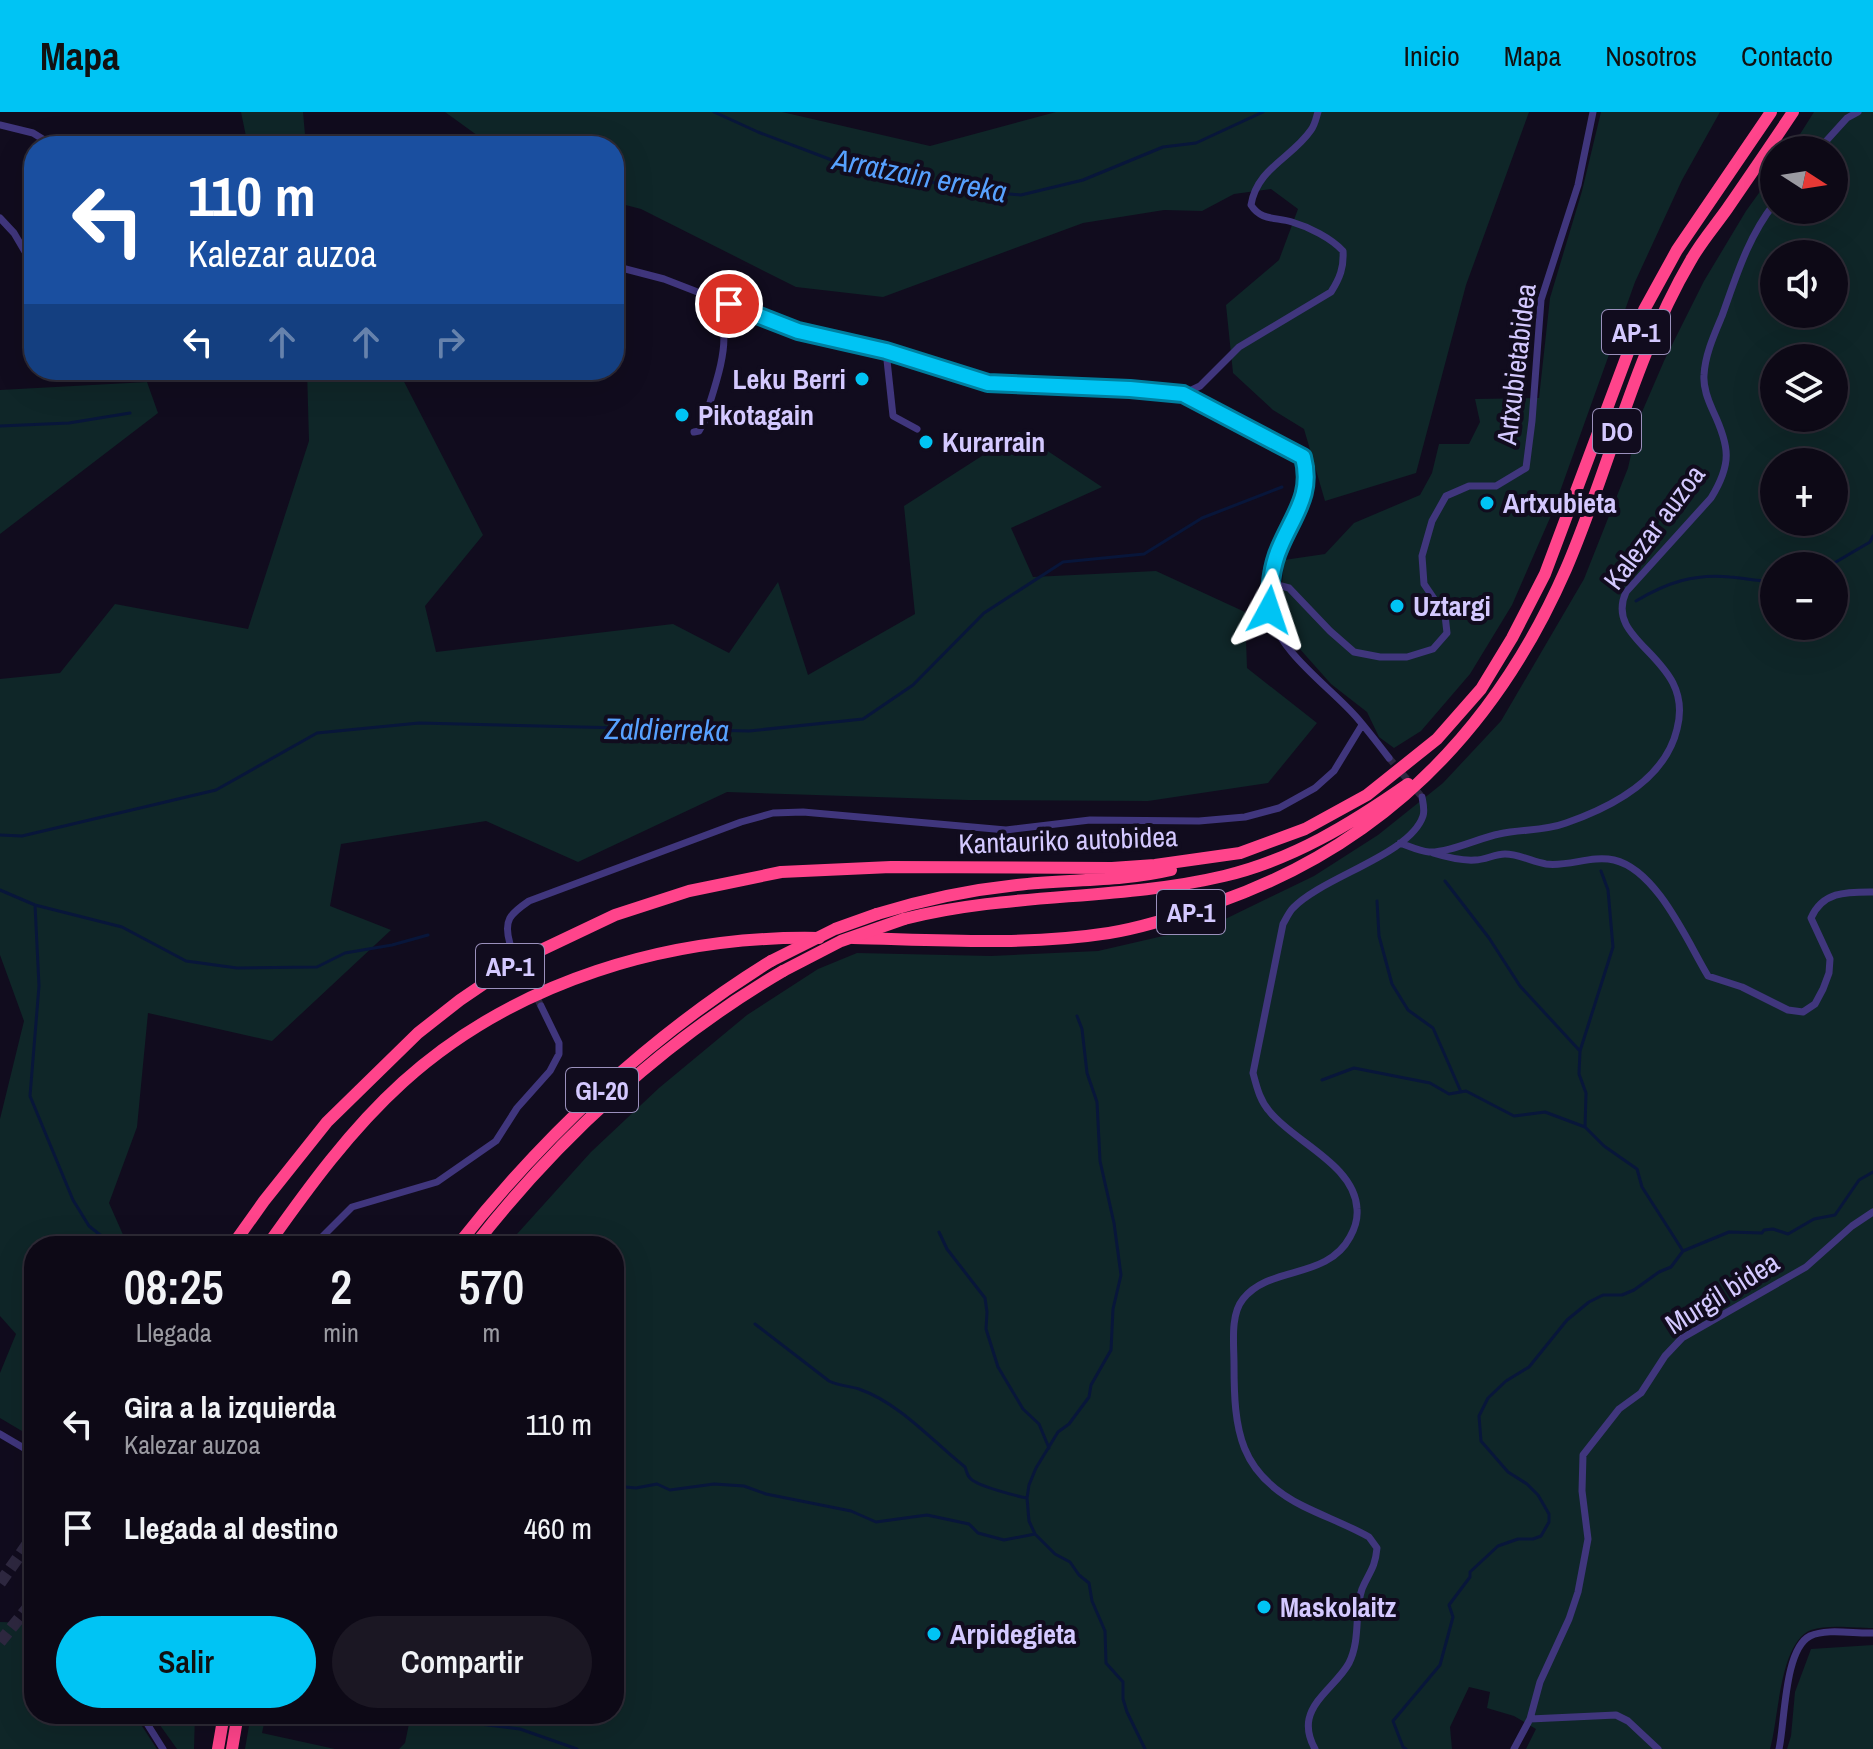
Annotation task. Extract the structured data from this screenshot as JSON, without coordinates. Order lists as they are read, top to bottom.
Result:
{
  "streets": {
    "highway": [
      "AP-1",
      "DO",
      "Kantauriko autobidea",
      "GI-20"
    ],
    "street": ["Artxubietabidea", "Kalezar auzoa", "Murgil bidea"]
  },
  "crossings": [
    ["AP-1", "DO"],
    ["AP-1", "GI-20"],
    ["DO", "GI-20"],
    ["Kantauriko autobidea", "GI-20"]
  ],
  "water": ["Arratzain erreka", "Zaldierreka"],
  "places": [
    "Leku Berri",
    "Pikotagain",
    "Kurarrain",
    "Artxubieta",
    "Uztargi",
    "Maskolaitz",
    "Arpidegieta"
  ],
  "north": "right",
  "page": {
    "header": "Mapa",
    "nav": [
      "Inicio",
      "Mapa",
      "Nosotros",
      "Contacto"
    ],
    "map_buttons": ["+", "−"],
    "turn": ["110 m", "Kalezar auzoa"],
    "eta": [
      "08:25",
      "Llegada",
      "2",
      "min",
      "570",
      "m"
    ],
    "list": [
      {
        "name": "Gira a la izquierda",
        "note": "Kalezar auzoa",
        "value": "110 m"
      },
      {
        "name": "Llegada al destino",
        "value": "460 m"
      }
    ],
    "buttons": ["Salir", "Compartir"]
  }
}
